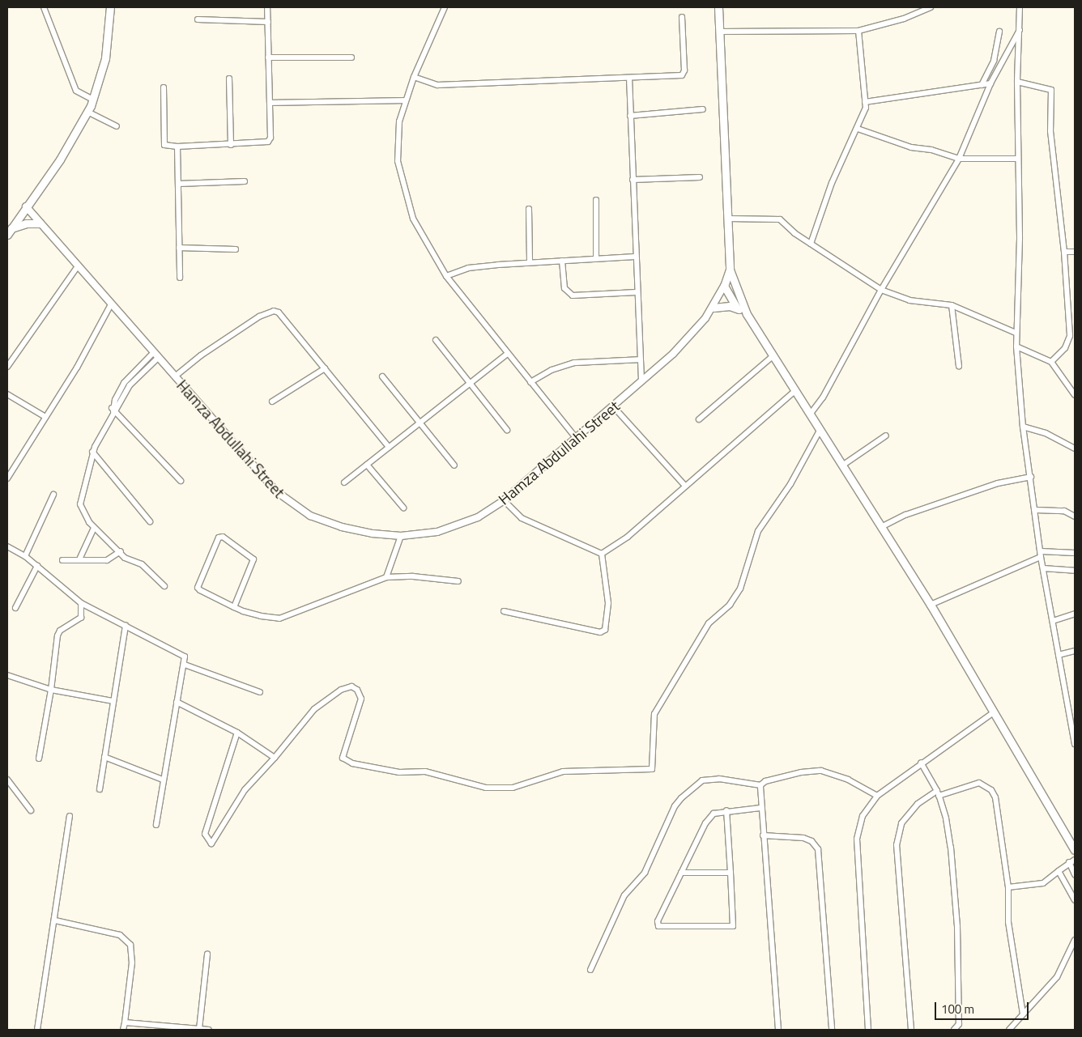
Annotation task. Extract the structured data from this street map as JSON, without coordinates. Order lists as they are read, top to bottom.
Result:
{
  "streets": {
    "street": ["Hamza Abdullahi Street"]
  },
  "scale_bar": "100 m"
}
